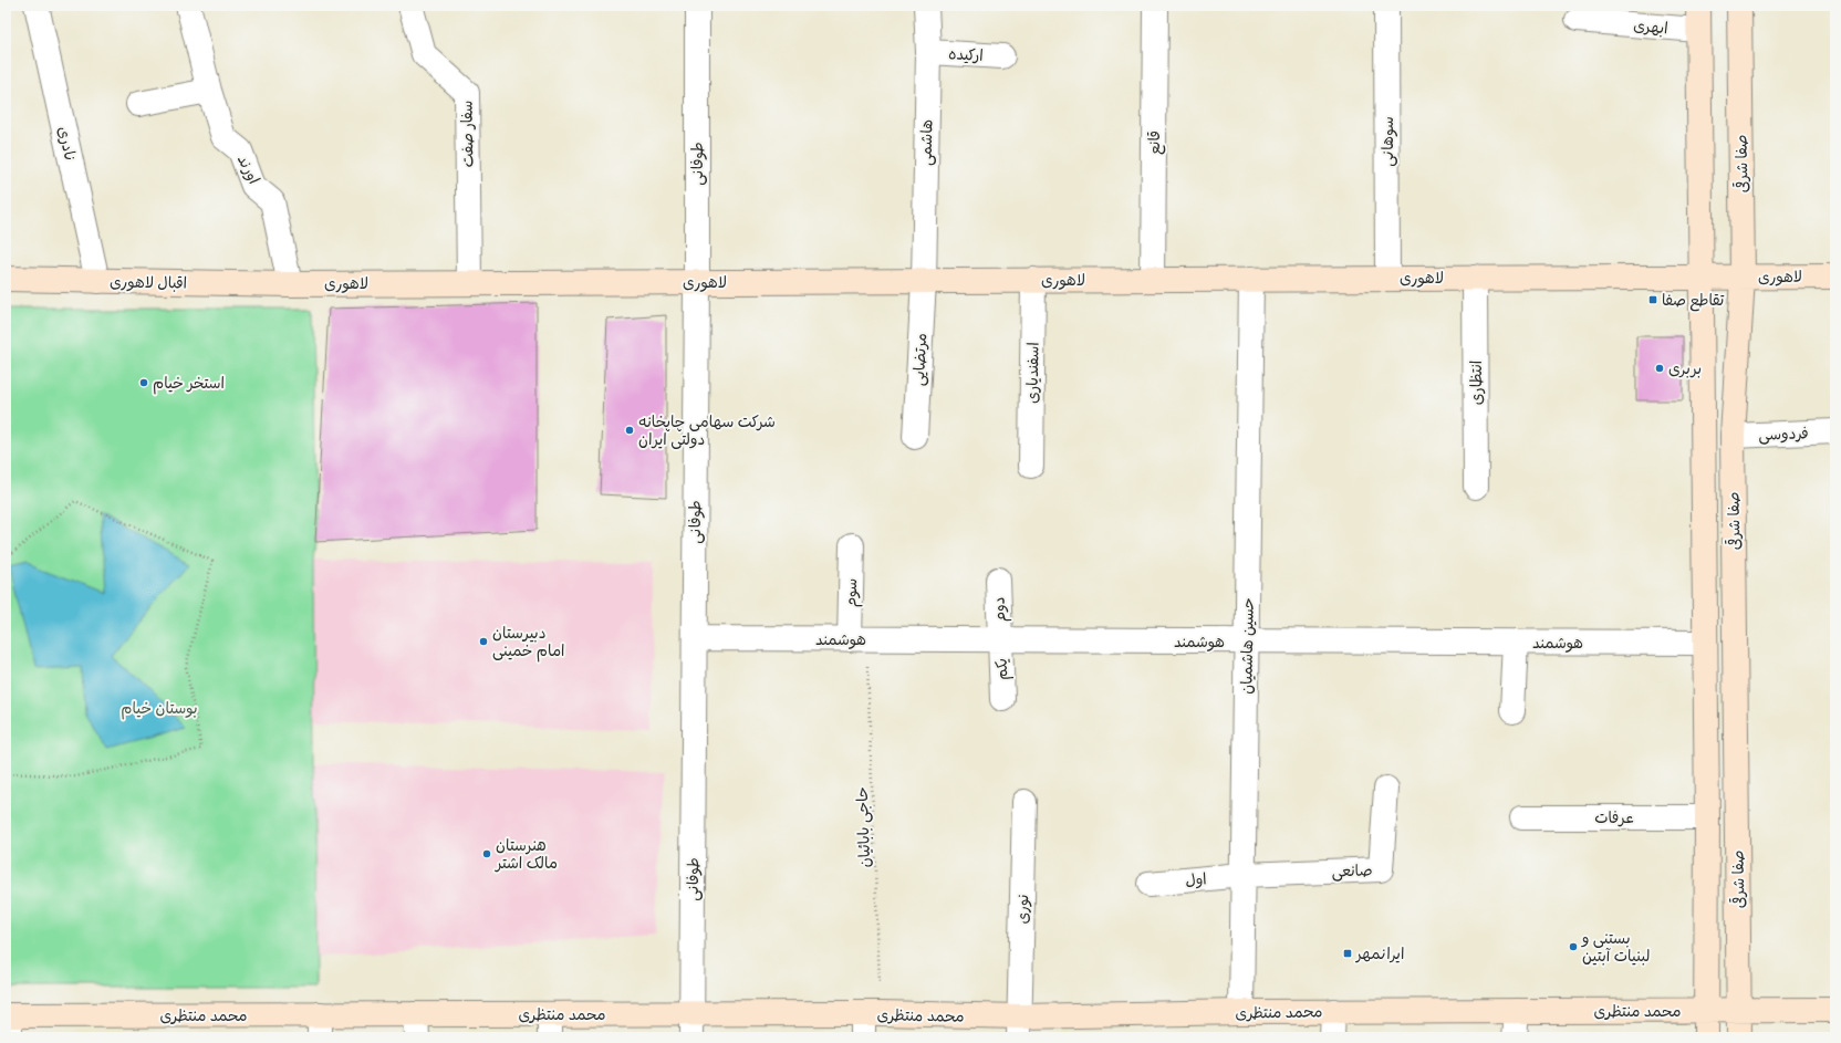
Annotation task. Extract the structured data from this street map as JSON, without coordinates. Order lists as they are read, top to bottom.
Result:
{
  "streets": {
    "main road": [
      "صفا شرقی",
      "لاهوری",
      "اقبال لاهوری",
      "محمد منتظری"
    ],
    "street": [
      "ابهری",
      "ارکیده",
      "سفار صفت",
      "سوهانی",
      "هاشمی",
      "قانع",
      "نادری",
      "طوفانی",
      "اورند",
      "مرتضایی",
      "اسفندیاری",
      "انتظاری",
      "فردوسی",
      "سوم",
      "دوم",
      "هوشمند",
      "حسین هاشمیان",
      "یکم",
      "عرفات",
      "صانعی",
      "اول",
      "نوری"
    ],
    "path": ["حاجی بابائیان"]
  },
  "crossings": [
    ["ابهری", "صفا شرقی"],
    ["ارکیده", "هاشمی"],
    ["سفار صفت", "لاهوری"],
    ["سوهانی", "لاهوری"],
    ["هاشمی", "لاهوری"],
    ["هاشمی", "مرتضایی"],
    ["قانع", "لاهوری"],
    ["نادری", "اقبال لاهوری"],
    ["طوفانی", "لاهوری"],
    ["طوفانی", "هوشمند"],
    ["طوفانی", "محمد منتظری"],
    ["صفا شرقی", "لاهوری"],
    ["صفا شرقی", "فردوسی"],
    ["صفا شرقی", "هوشمند"],
    ["صفا شرقی", "عرفات"],
    ["صفا شرقی", "محمد منتظری"],
    ["اورند", "لاهوری"],
    ["اورند", "اقبال لاهوری"],
    ["لاهوری", "اقبال لاهوری"],
    ["لاهوری", "مرتضایی"],
    ["لاهوری", "اسفندیاری"],
    ["لاهوری", "انتظاری"],
    ["لاهوری", "حسین هاشمیان"],
    ["سوم", "هوشمند"],
    ["سوم", "حاجی بابائیان"],
    ["دوم", "هوشمند"],
    ["دوم", "یکم"],
    ["هوشمند", "حسین هاشمیان"],
    ["هوشمند", "یکم"],
    ["هوشمند", "حاجی بابائیان"],
    ["حسین هاشمیان", "صانعی"],
    ["حسین هاشمیان", "اول"],
    ["حسین هاشمیان", "محمد منتظری"],
    ["حاجی بابائیان", "محمد منتظری"],
    ["صانعی", "اول"],
    ["نوری", "محمد منتظری"]
  ],
  "parks": ["بوستان خیام"],
  "places": {
    "transit": ["تقاطع صفا", "ایرانمهر"],
    "other": [
      "بربری",
      "استخر خیام",
      "شرکت سهامی چاپخانه دولتی ایران",
      "دبیرستان امام خمینی",
      "هنرستان مالک اشتر",
      "بستنی و لبنیات آبتین"
    ]
  }
}
